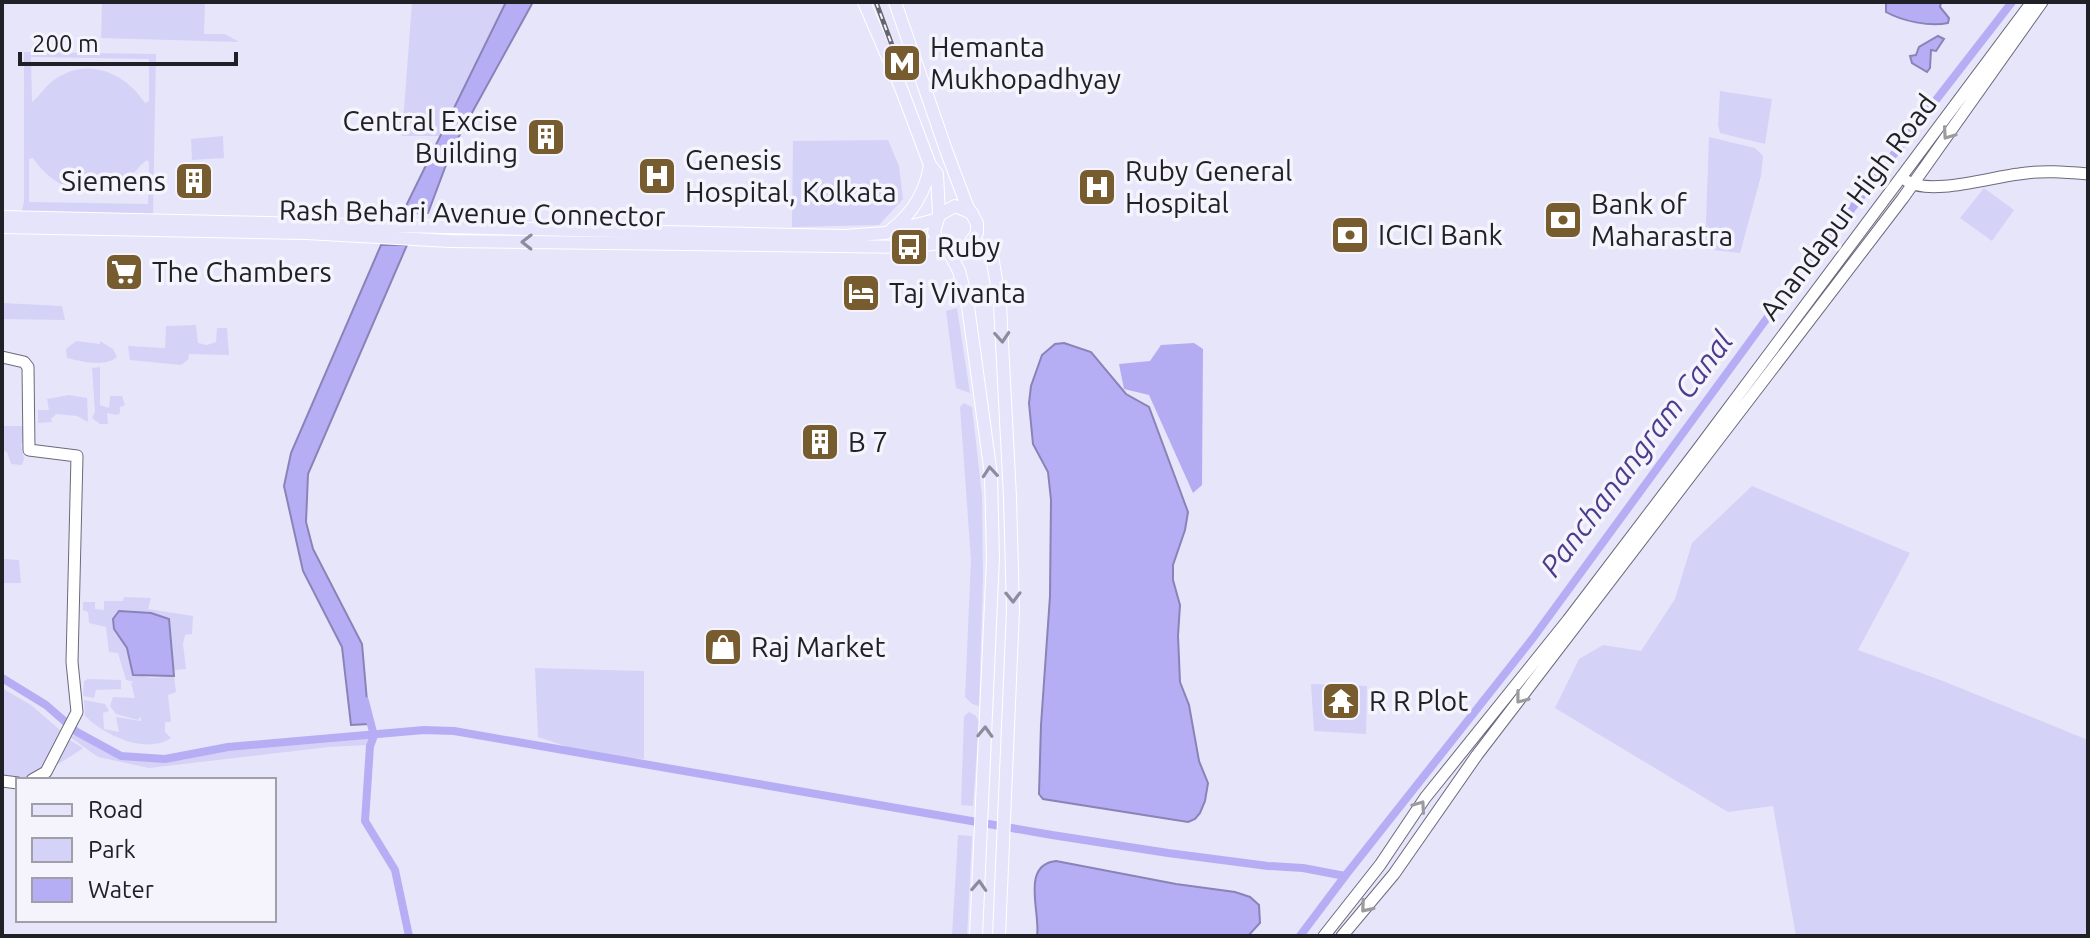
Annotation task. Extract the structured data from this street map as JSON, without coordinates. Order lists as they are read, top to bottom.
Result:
{
  "streets": {
    "main road": ["Anandapur High Road", "Rash Behari Avenue Connector"]
  },
  "water": ["Panchanangram Canal"],
  "places": {
    "metro station": ["Hemanta Mukhopadhyay"],
    "building": ["Central Excise Building", "Siemens", "B 7"],
    "hospital": ["Genesis Hospital, Kolkata", "Ruby General Hospital"],
    "bank": ["Bank of Maharastra", "ICICI Bank"],
    "bus stop": ["Ruby"],
    "supermarket": ["The Chambers"],
    "hotel": ["Taj Vivanta"],
    "shop": ["Raj Market"],
    "temple": ["R R Plot"]
  },
  "legend": ["Road", "Park", "Water"],
  "scale_bar": "200 m"
}
